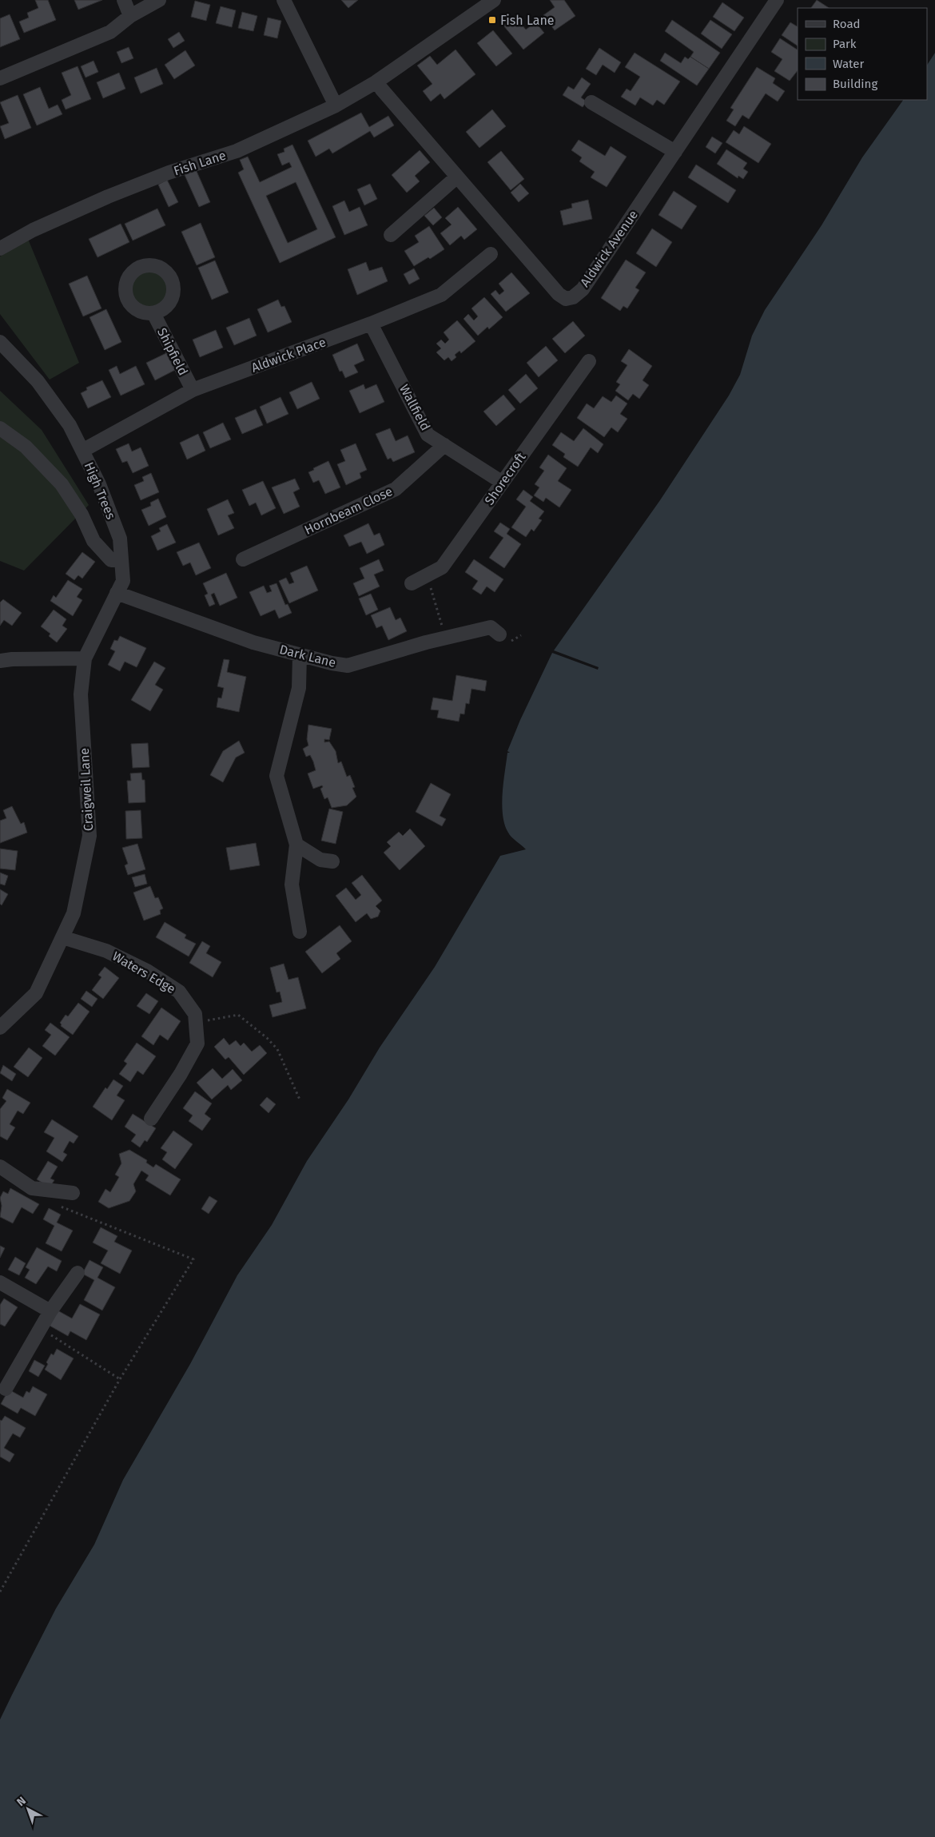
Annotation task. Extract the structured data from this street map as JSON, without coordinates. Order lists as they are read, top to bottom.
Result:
{
  "streets": {
    "street": [
      "Fish Lane",
      "Aldwick Avenue",
      "Shipfield",
      "Aldwick Place",
      "Wallfield",
      "Shorecroft",
      "High Trees",
      "Hornbeam Close",
      "Dark Lane",
      "Craigweil Lane",
      "Waters Edge"
    ]
  },
  "crossings": [
    ["Shipfield", "Aldwick Place"],
    ["Aldwick Place", "Wallfield"],
    ["Aldwick Place", "High Trees"],
    ["Wallfield", "Shorecroft"],
    ["Wallfield", "Hornbeam Close"],
    ["High Trees", "Dark Lane"],
    ["High Trees", "Craigweil Lane"],
    ["Craigweil Lane", "Waters Edge"]
  ],
  "places": {
    "transit": ["Fish Lane"]
  },
  "legend": [
    "Road",
    "Park",
    "Water",
    "Building"
  ],
  "north": "top left"
}
